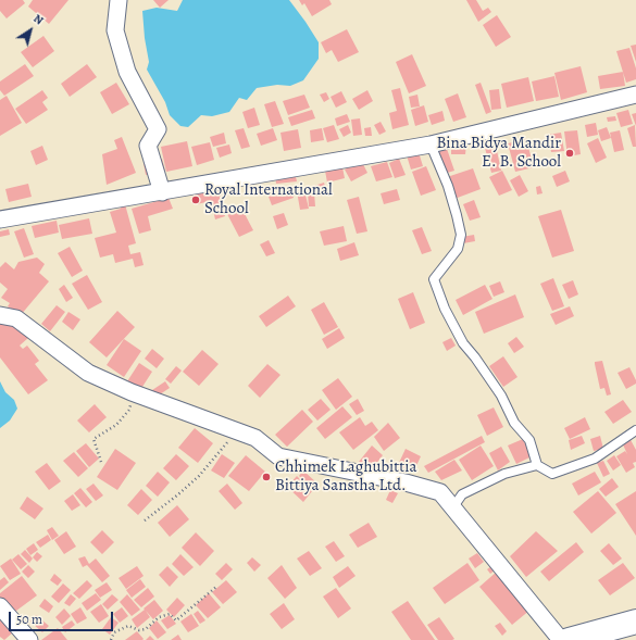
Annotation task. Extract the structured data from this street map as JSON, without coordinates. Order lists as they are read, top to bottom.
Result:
{
  "places": ["Bina Bidya Mandir E. B. School", "Royal International School", "Chhimek Laghubittia Bittiya Sanstha Ltd."],
  "scale_bar": "50 m",
  "north": "top right"
}
